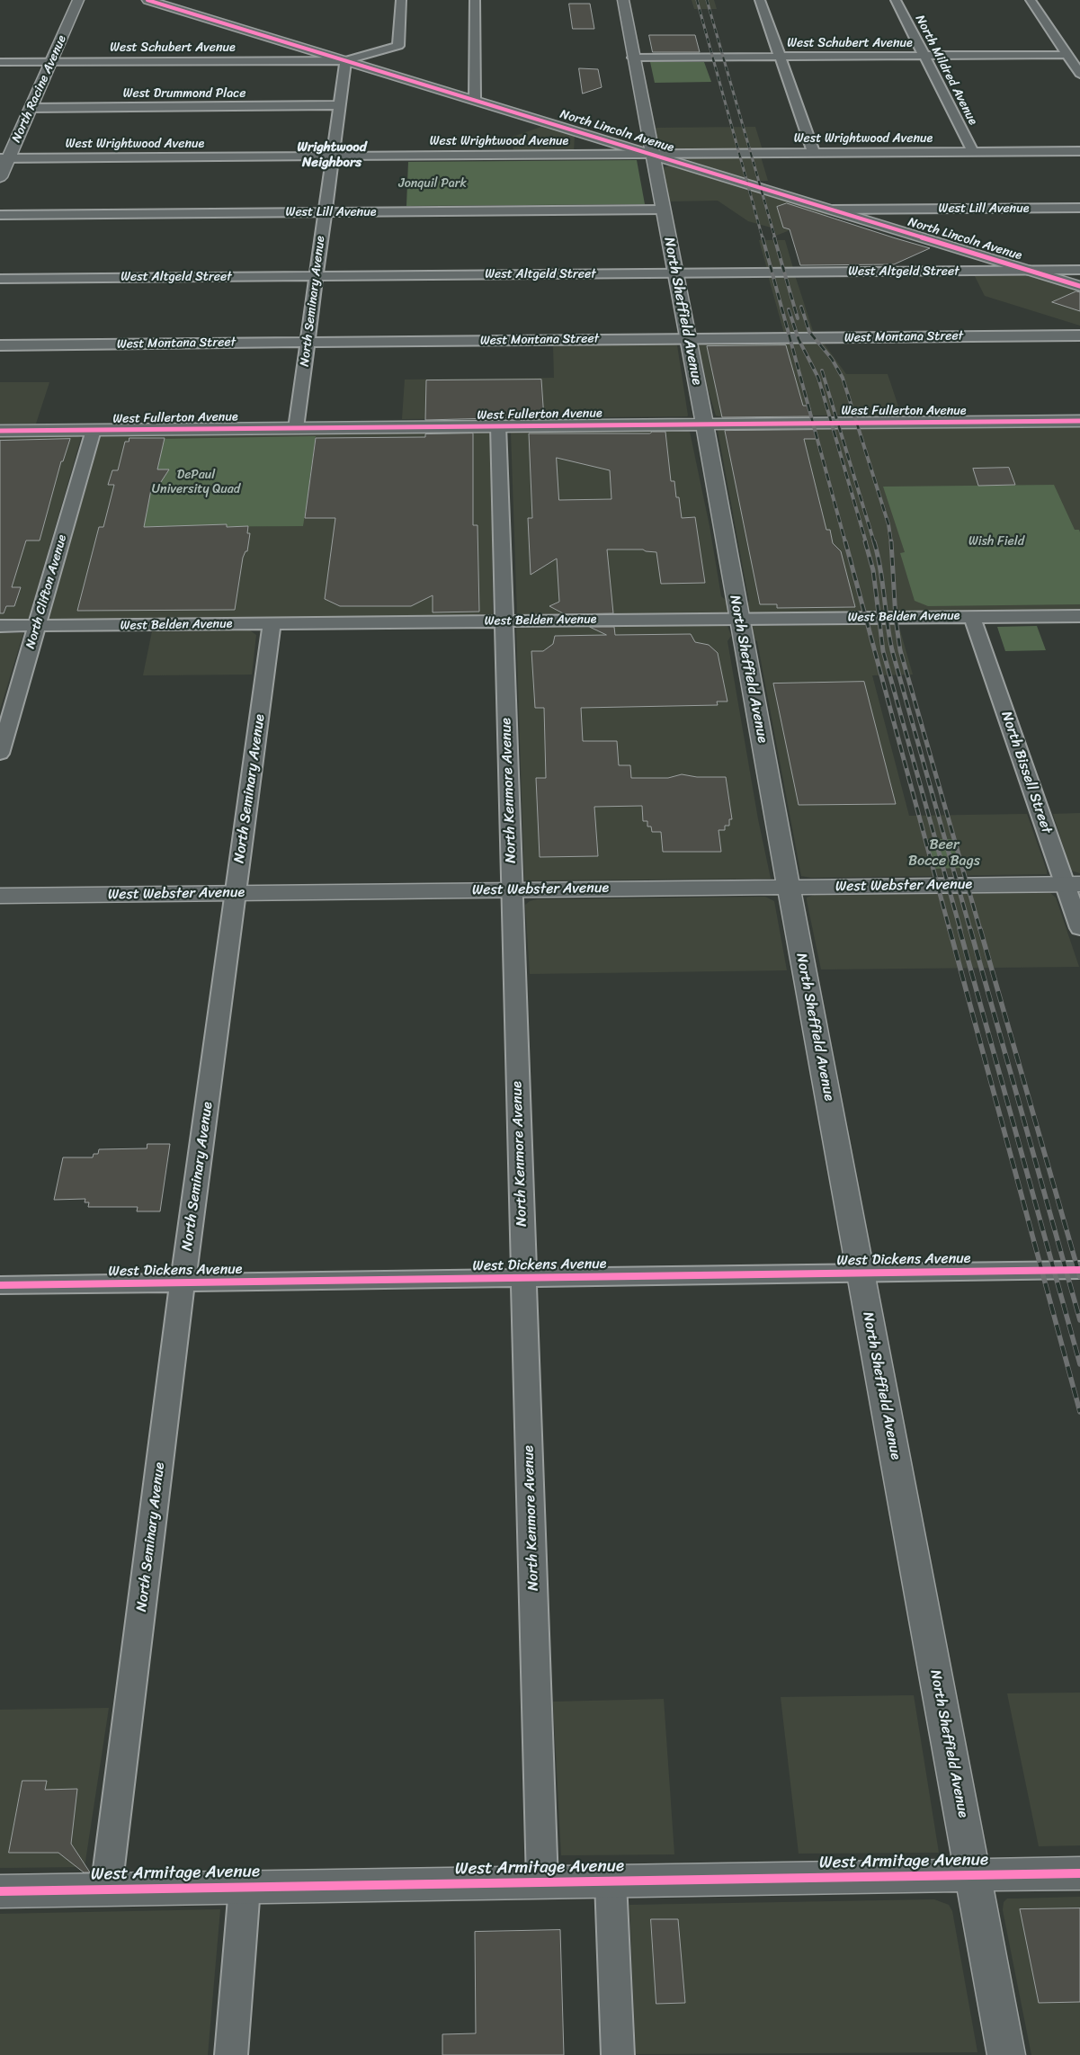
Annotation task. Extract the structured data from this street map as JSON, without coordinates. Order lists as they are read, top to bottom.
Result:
{
  "streets": {
    "street": [
      "West Schubert Avenue",
      "North Mildred Avenue",
      "North Racine Avenue",
      "West Drummond Place",
      "North Lincoln Avenue",
      "West Wrightwood Avenue",
      "West Lill Avenue",
      "West Altgeld Street",
      "North Seminary Avenue",
      "North Sheffield Avenue",
      "West Montana Street",
      "West Fullerton Avenue",
      "North Clifton Avenue",
      "West Belden Avenue",
      "North Bissell Street",
      "North Kenmore Avenue",
      "West Webster Avenue",
      "West Dickens Avenue",
      "West Armitage Avenue"
    ]
  },
  "crossings": [
    ["West Schubert Avenue", "North Mildred Avenue"],
    ["West Schubert Avenue", "North Racine Avenue"],
    ["West Schubert Avenue", "North Lincoln Avenue"],
    ["West Schubert Avenue", "North Seminary Avenue"],
    ["West Schubert Avenue", "North Sheffield Avenue"],
    ["North Mildred Avenue", "West Wrightwood Avenue"],
    ["North Racine Avenue", "West Drummond Place"],
    ["North Racine Avenue", "West Wrightwood Avenue"],
    ["West Drummond Place", "North Seminary Avenue"],
    ["North Lincoln Avenue", "West Wrightwood Avenue"],
    ["North Lincoln Avenue", "West Lill Avenue"],
    ["North Lincoln Avenue", "West Altgeld Street"],
    ["North Lincoln Avenue", "North Seminary Avenue"],
    ["North Lincoln Avenue", "North Sheffield Avenue"],
    ["West Wrightwood Avenue", "North Seminary Avenue"],
    ["West Wrightwood Avenue", "North Sheffield Avenue"],
    ["West Lill Avenue", "North Seminary Avenue"],
    ["West Lill Avenue", "North Sheffield Avenue"],
    ["West Altgeld Street", "North Seminary Avenue"],
    ["West Altgeld Street", "North Sheffield Avenue"],
    ["North Seminary Avenue", "West Montana Street"],
    ["North Seminary Avenue", "West Fullerton Avenue"],
    ["North Seminary Avenue", "West Belden Avenue"],
    ["North Seminary Avenue", "West Webster Avenue"],
    ["North Seminary Avenue", "West Dickens Avenue"],
    ["North Seminary Avenue", "West Armitage Avenue"],
    ["North Sheffield Avenue", "West Montana Street"],
    ["North Sheffield Avenue", "West Fullerton Avenue"],
    ["North Sheffield Avenue", "West Belden Avenue"],
    ["North Sheffield Avenue", "West Webster Avenue"],
    ["North Sheffield Avenue", "West Dickens Avenue"],
    ["North Sheffield Avenue", "West Armitage Avenue"],
    ["West Fullerton Avenue", "North Clifton Avenue"],
    ["West Fullerton Avenue", "North Kenmore Avenue"],
    ["North Clifton Avenue", "West Belden Avenue"],
    ["West Belden Avenue", "North Bissell Street"],
    ["West Belden Avenue", "North Kenmore Avenue"],
    ["North Bissell Street", "West Webster Avenue"],
    ["North Kenmore Avenue", "West Webster Avenue"],
    ["North Kenmore Avenue", "West Dickens Avenue"],
    ["North Kenmore Avenue", "West Armitage Avenue"]
  ],
  "districts": ["Wrightwood Neighbors"],
  "parks": [
    "Jonquil Park",
    "DePaul University Quad",
    "Wish Field",
    "Beer Bocce Bags"
  ]
}
